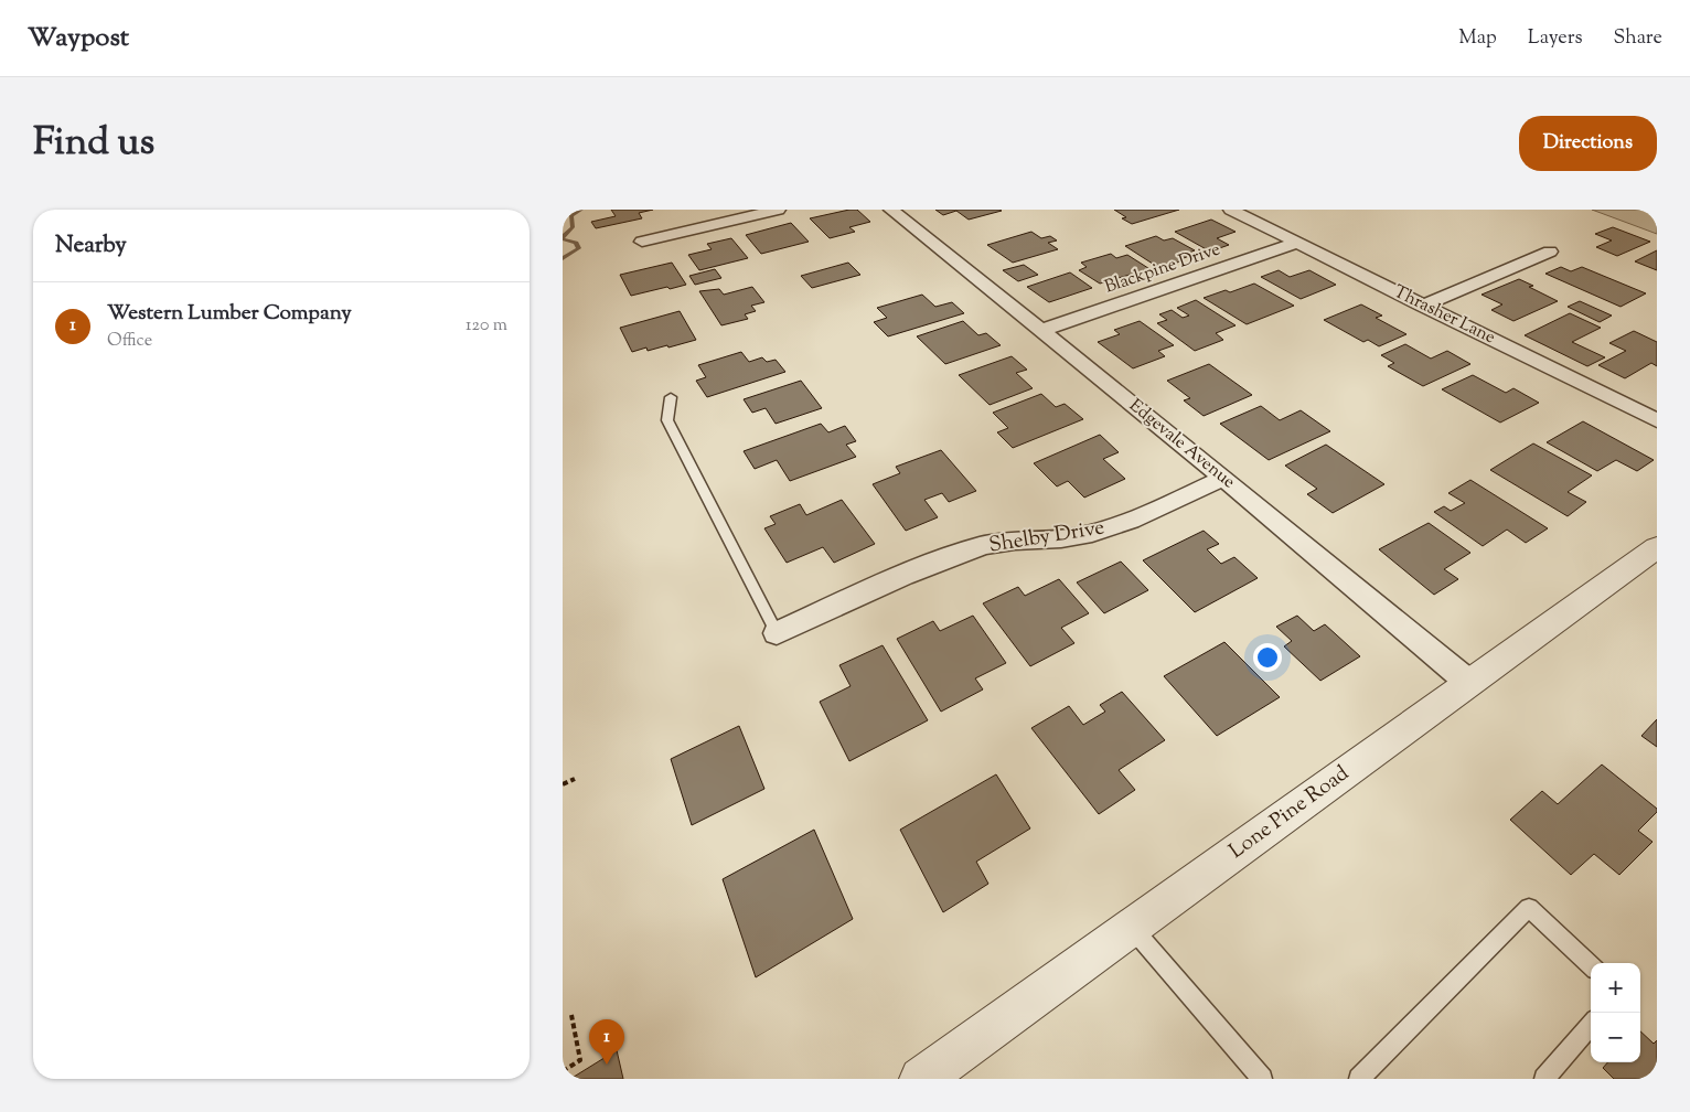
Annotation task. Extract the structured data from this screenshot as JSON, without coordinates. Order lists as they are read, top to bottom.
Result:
{
  "streets": {
    "street": [
      "Blackpine Drive",
      "Thrasher Lane",
      "Edgevale Avenue",
      "Shelby Drive",
      "Lone Pine Road"
    ]
  },
  "crossings": [
    ["Blackpine Drive", "Thrasher Lane"],
    ["Blackpine Drive", "Edgevale Avenue"],
    ["Edgevale Avenue", "Shelby Drive"],
    ["Edgevale Avenue", "Lone Pine Road"]
  ],
  "page": {
    "header": "Waypost",
    "nav": ["Map", "Layers", "Share"],
    "title": "Find us",
    "buttons": "Directions",
    "heading": "Nearby",
    "list": [
      {
        "mark": "1",
        "name": "Western Lumber Company",
        "note": "Office",
        "value": "120 m"
      }
    ],
    "map_buttons": ["+", "−"],
    "pins": "1"
  }
}
